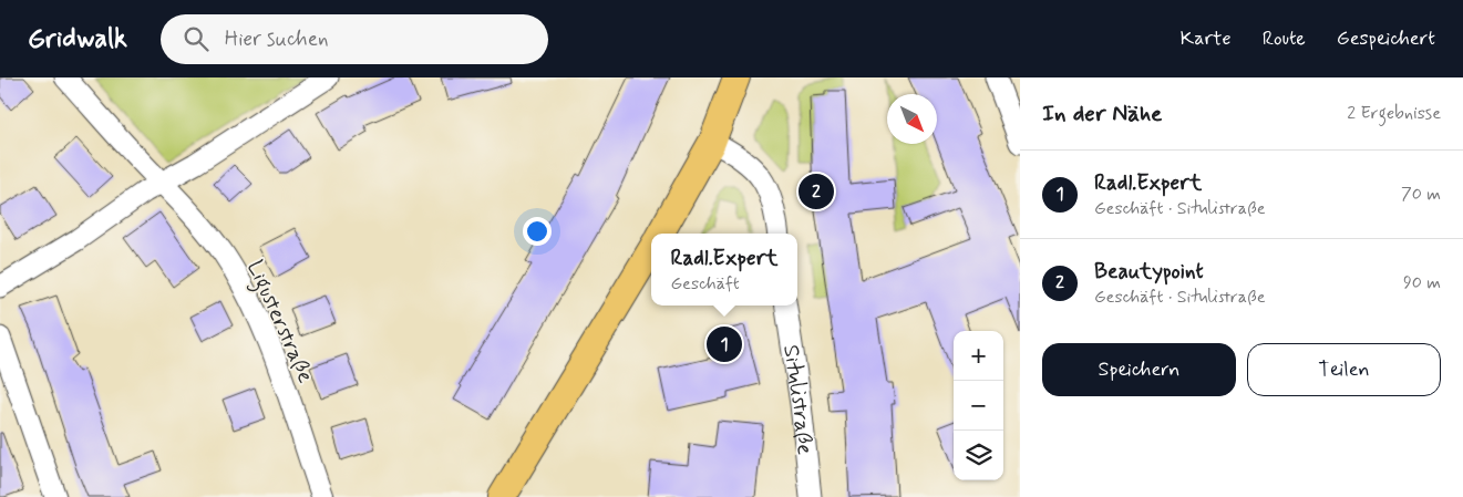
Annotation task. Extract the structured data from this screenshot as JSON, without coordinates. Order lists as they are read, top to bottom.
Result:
{
  "streets": {
    "street": ["Ligusterstraße", "Situlistraße"]
  },
  "north": "bottom right",
  "page": {
    "header": "Gridwalk",
    "search": "Hier suchen",
    "nav": ["Karte", "Route", "Gespeichert"],
    "heading": ["In der Nähe", "2 Ergebnisse"],
    "list": [
      {
        "mark": "1",
        "name": "Radl.Expert",
        "note": "Geschäft · Situlistraße",
        "value": "70 m"
      },
      {
        "mark": "2",
        "name": "Beautypoint",
        "note": "Geschäft · Situlistraße",
        "value": "90 m"
      }
    ],
    "pins": ["2", "1"],
    "popup": ["Radl.Expert", "Geschäft"],
    "buttons": ["Speichern", "Teilen"],
    "map_buttons": ["+", "−"]
  }
}
